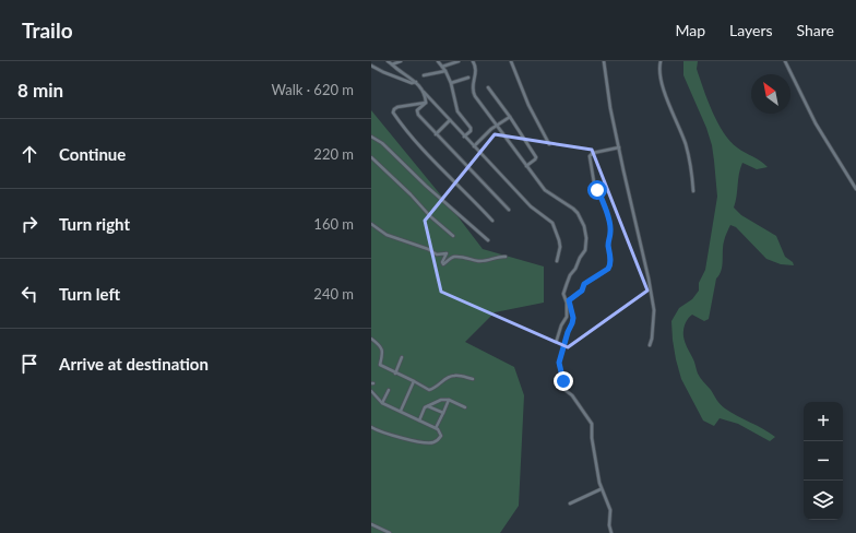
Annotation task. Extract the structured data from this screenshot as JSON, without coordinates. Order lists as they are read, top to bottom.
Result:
{
  "north": "top left",
  "page": {
    "header": "Trailo",
    "nav": ["Map", "Layers", "Share"],
    "heading": ["8 min", "Walk · 620 m"],
    "list": [
      ["Continue", "220 m"],
      ["Turn right", "160 m"],
      ["Turn left", "240 m"],
      "Arrive at destination"
    ],
    "map_buttons": ["+", "−"]
  }
}
